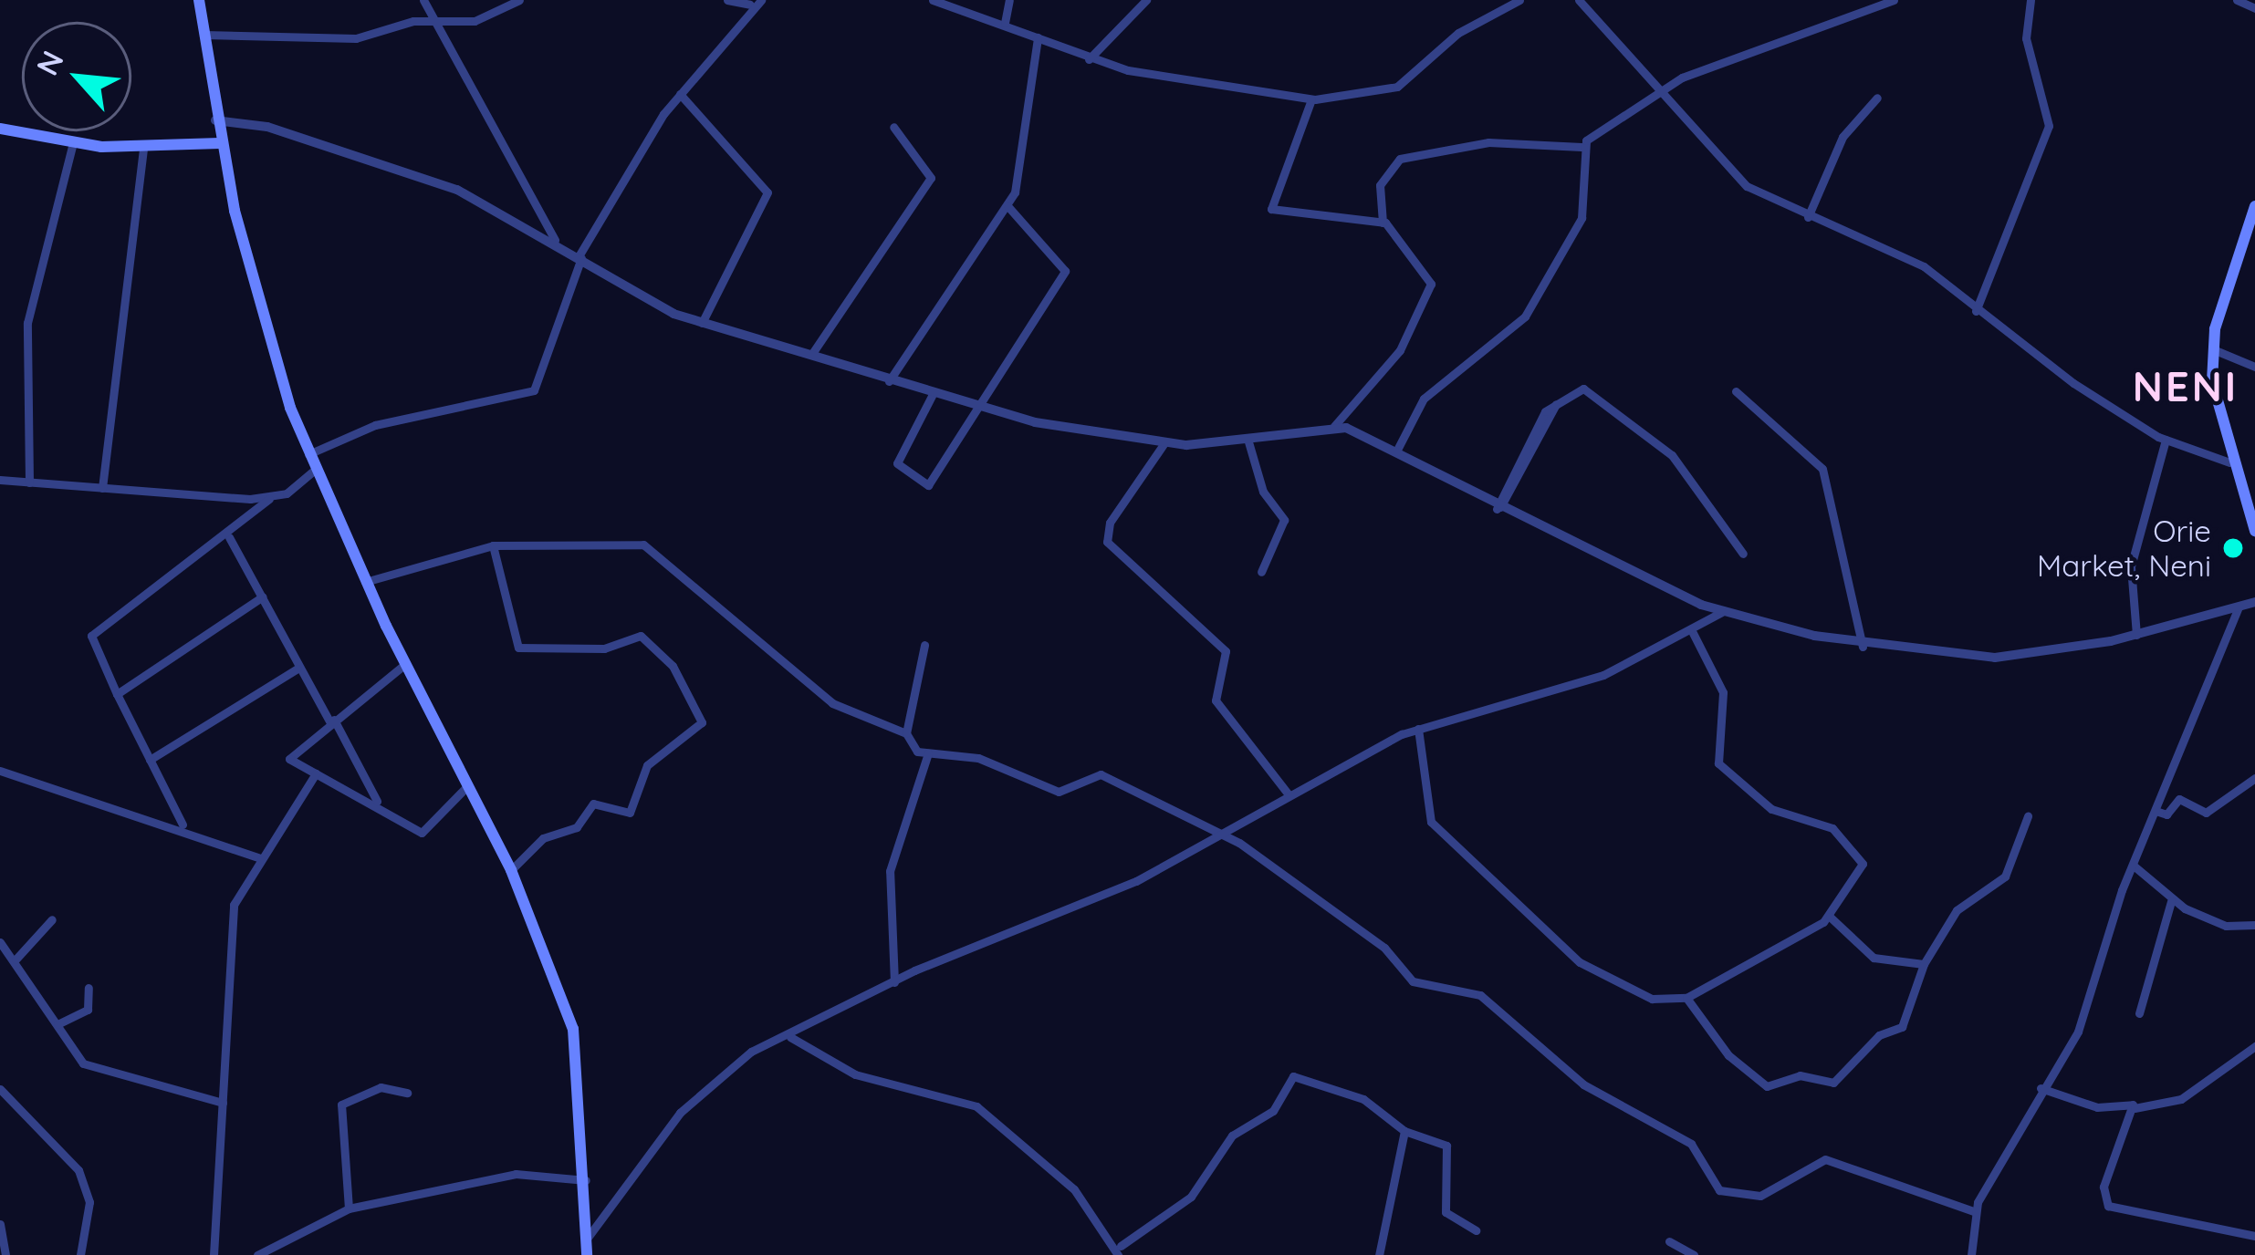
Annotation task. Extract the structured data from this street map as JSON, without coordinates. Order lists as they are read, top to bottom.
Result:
{
  "districts": ["NENI"],
  "places": ["Orie Market, Neni"],
  "north": "top left"
}
